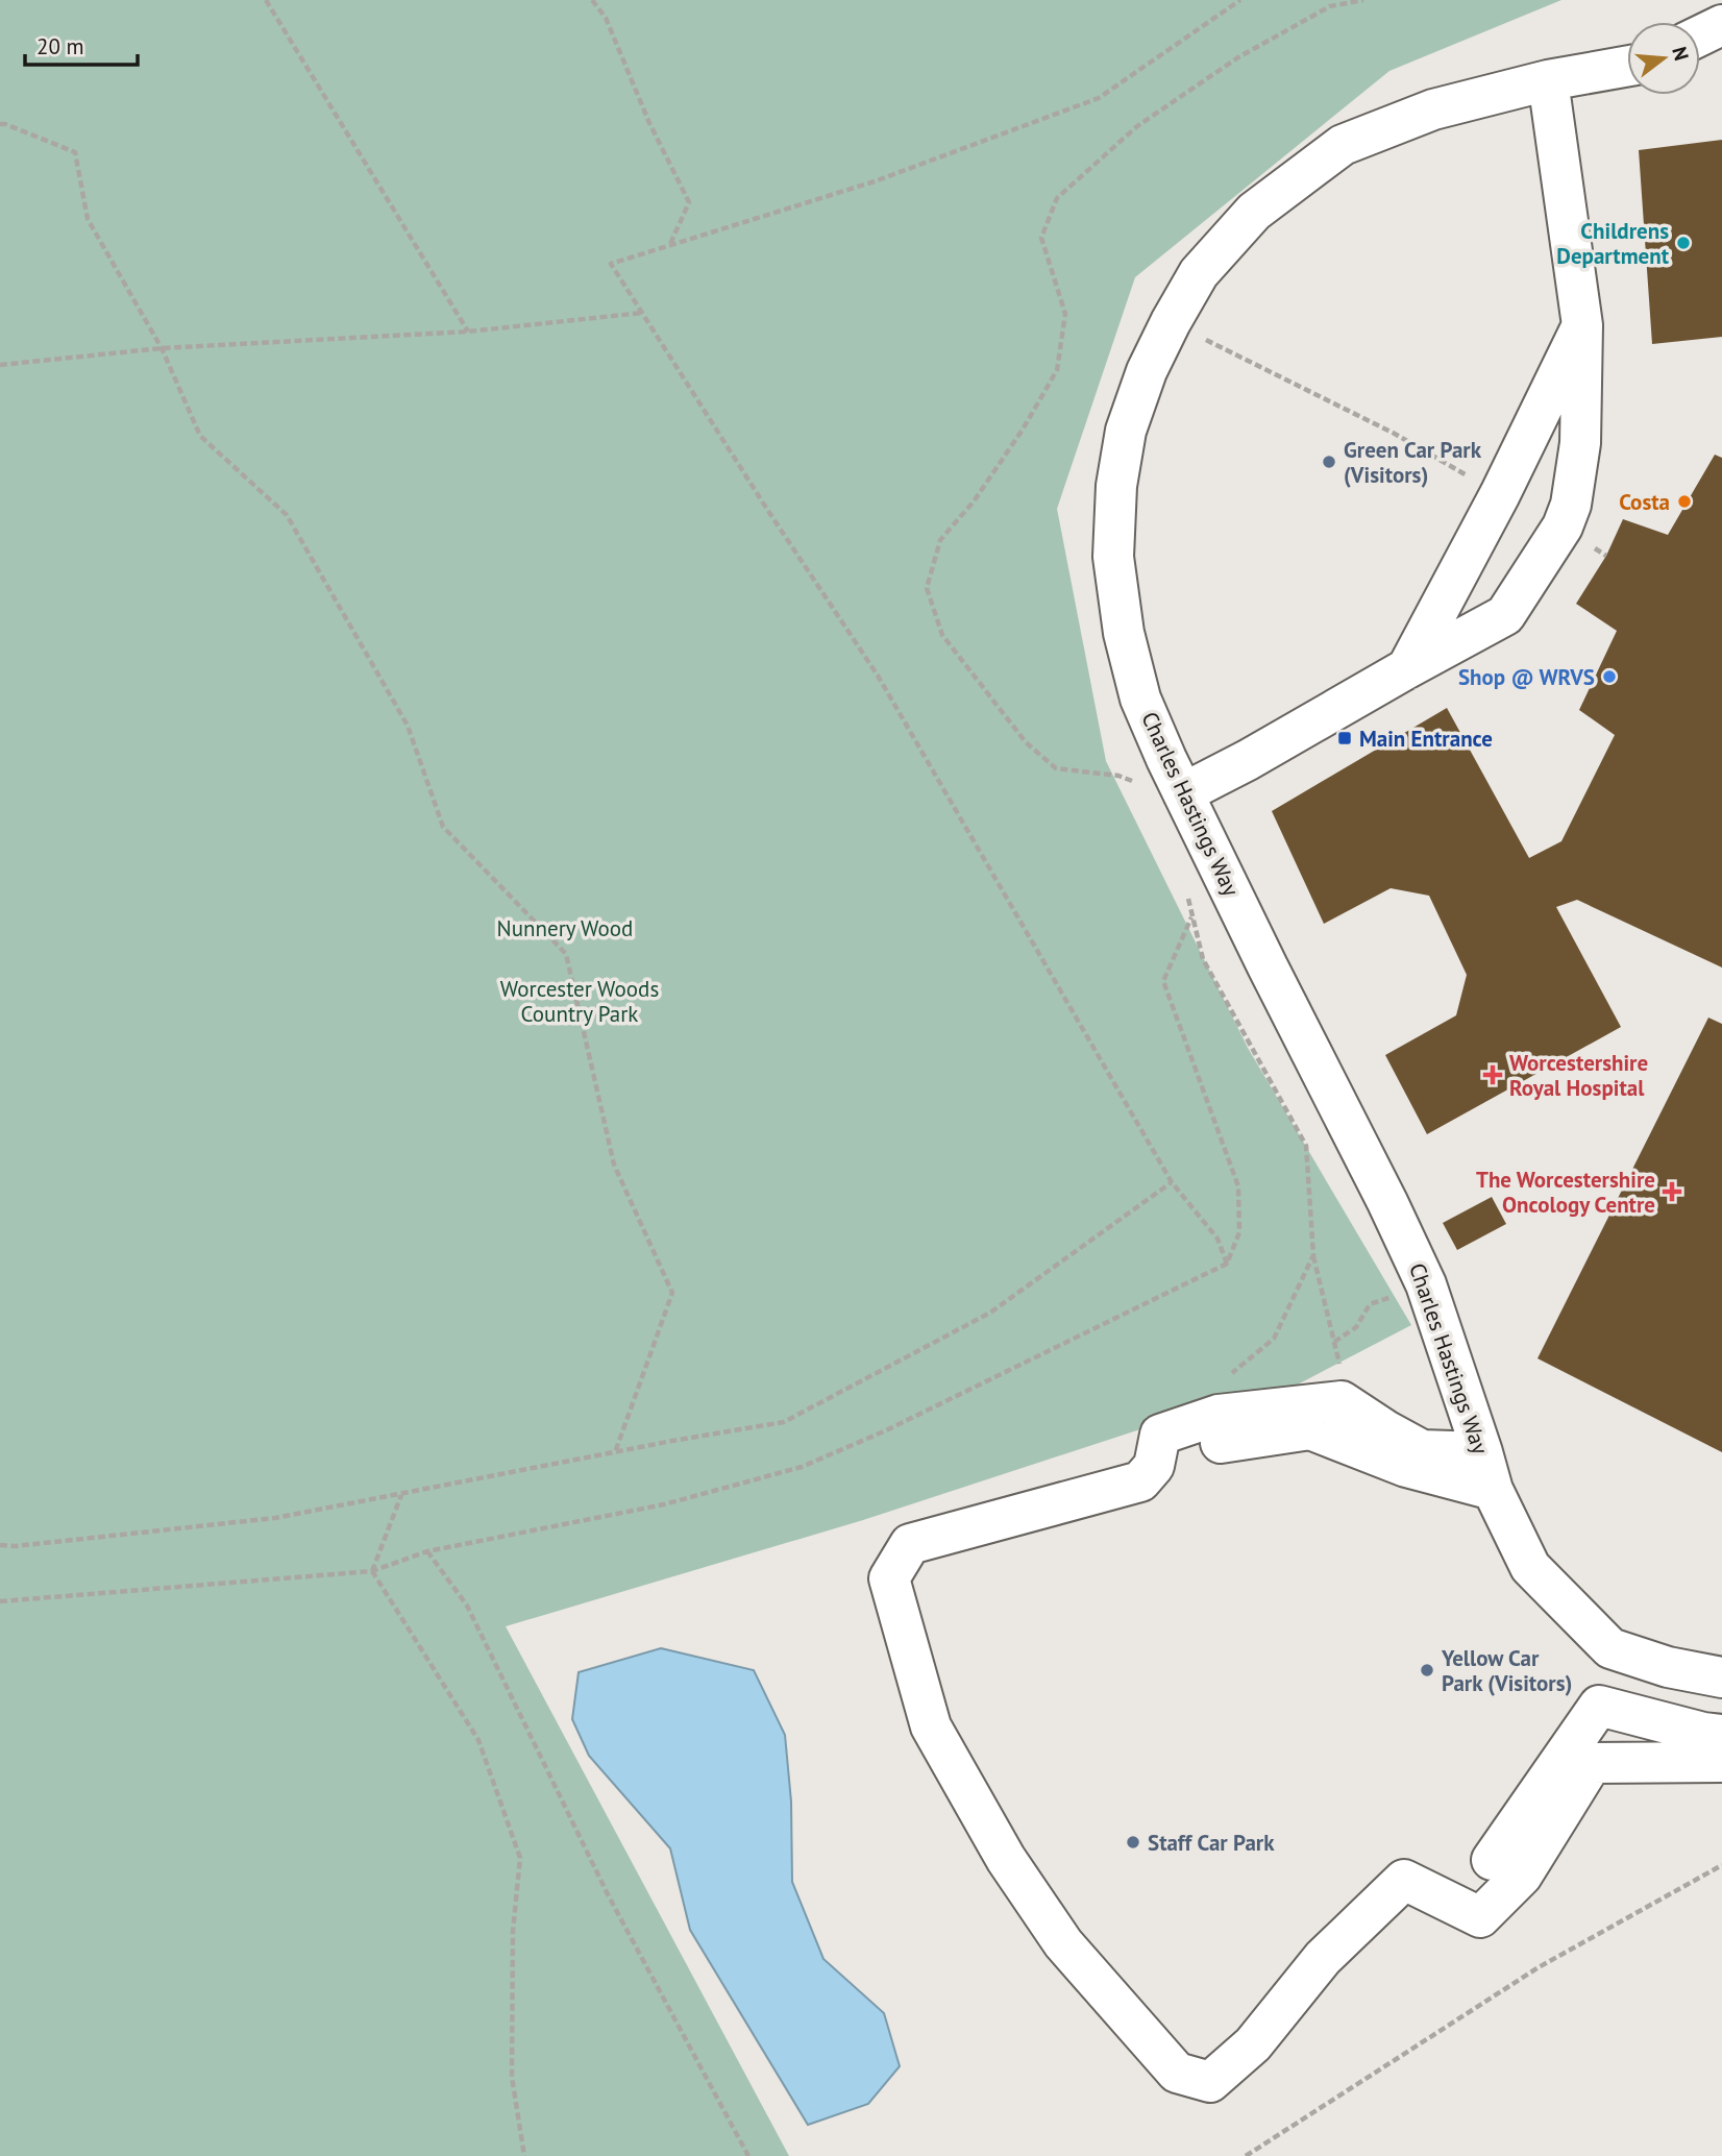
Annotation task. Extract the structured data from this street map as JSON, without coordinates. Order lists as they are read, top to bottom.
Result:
{
  "streets": {
    "street": ["Charles Hastings Way"]
  },
  "parks": ["Nunnery Wood", "Worcester Woods Country Park"],
  "places": {
    "other": [
      "Childrens Department",
      "Green Car Park (Visitors)",
      "Costa",
      "Shop @ WRVS",
      "Yellow Car Park (Visitors)",
      "Staff Car Park"
    ],
    "transit": ["Main Entrance"],
    "health": ["Worcestershire Royal Hospital", "The Worcestershire Oncology Centre"]
  },
  "scale_bar": "20 m",
  "north": "right"
}
